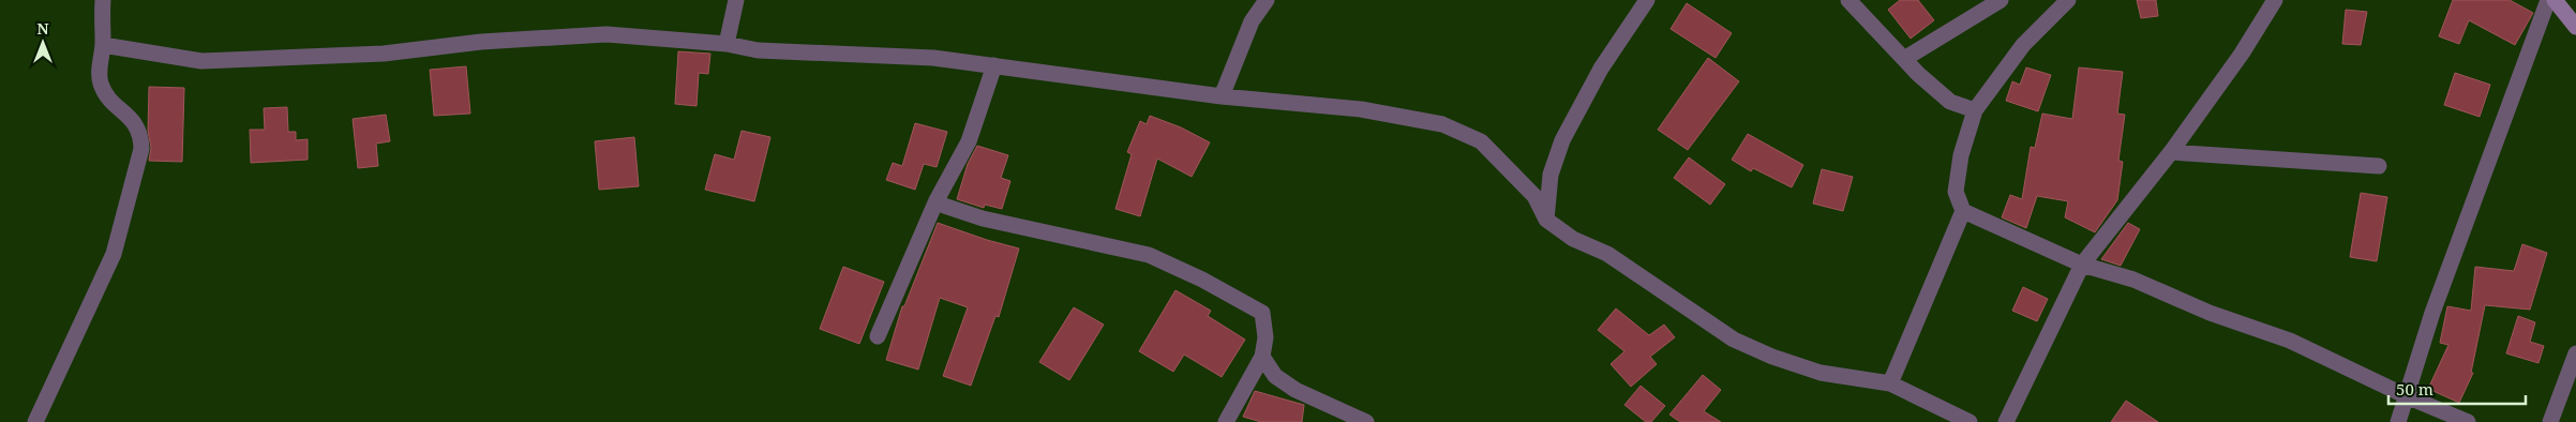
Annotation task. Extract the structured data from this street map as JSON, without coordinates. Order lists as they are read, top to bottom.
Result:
{
  "scale_bar": "50 m",
  "north": "top"
}
